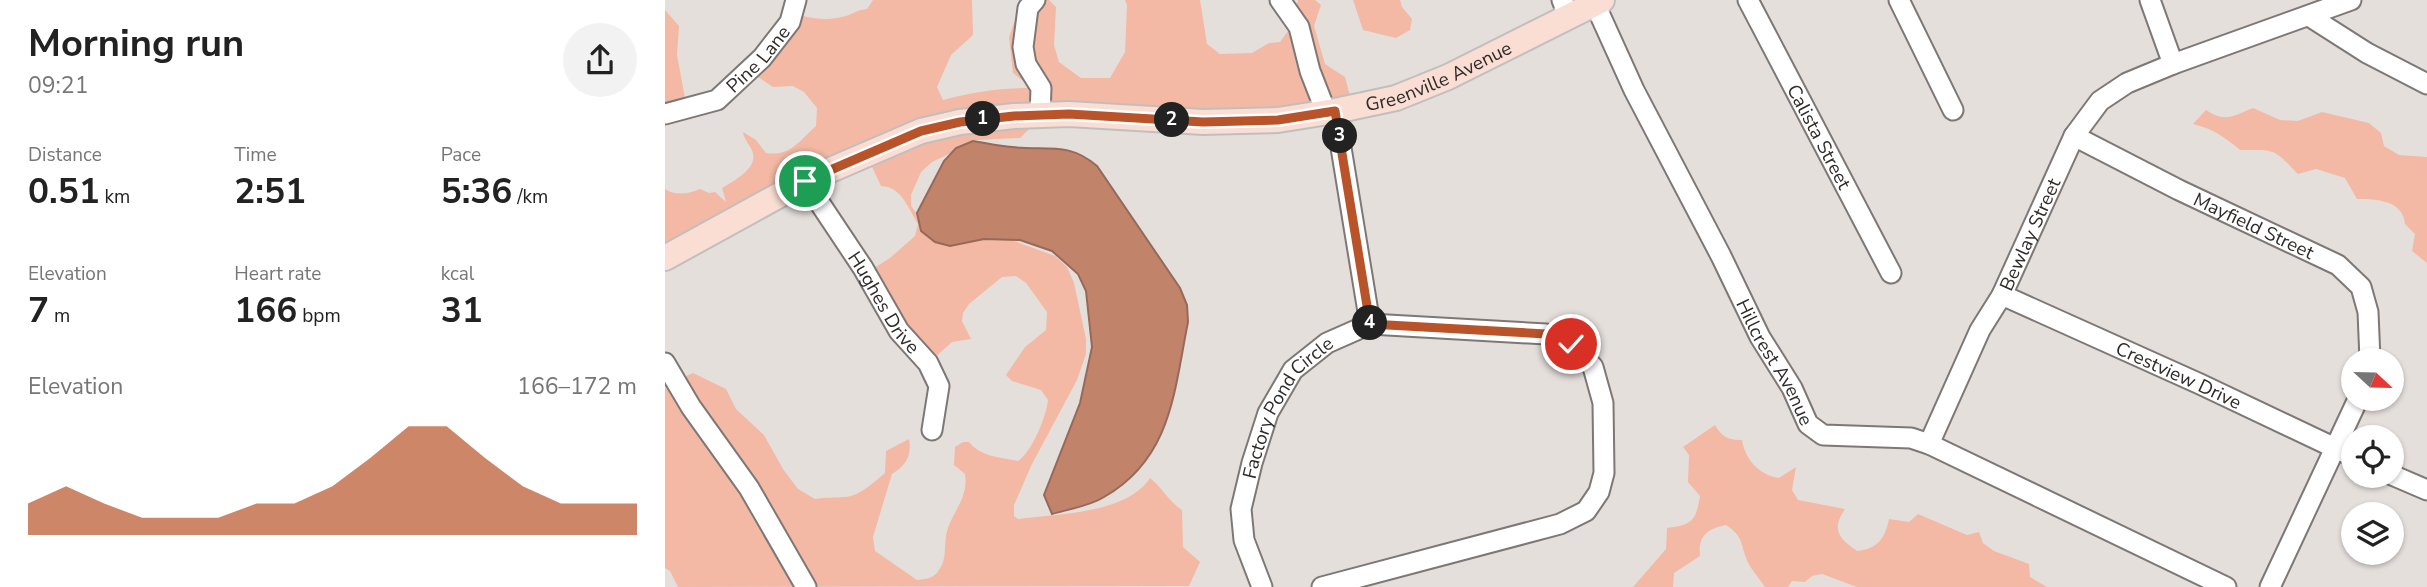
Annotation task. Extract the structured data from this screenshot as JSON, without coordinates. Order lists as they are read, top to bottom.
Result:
{
  "streets": {
    "main road": ["Greenville Avenue"],
    "street": [
      "Pine Lane",
      "Calista Street",
      "Mayfield Street",
      "Bewlay Street",
      "Hughes Drive",
      "Hillcrest Avenue",
      "Crestview Drive",
      "Factory Pond Circle"
    ]
  },
  "crossings": [
    ["Greenville Avenue", "Hughes Drive"],
    ["Greenville Avenue", "Hillcrest Avenue"],
    ["Mayfield Street", "Bewlay Street"],
    ["Bewlay Street", "Hillcrest Avenue"],
    ["Bewlay Street", "Crestview Drive"]
  ],
  "north": "right",
  "page": {
    "heading": ["Morning run", "09:21"],
    "pins": [
      "1",
      "2",
      "3",
      "4"
    ],
    "stats": [
      ["Distance", "0.51 km"],
      ["Time", "2:51"],
      ["Pace", "5:36 /km"],
      ["Elevation", "7 m"],
      ["Heart rate", "166 bpm"],
      ["kcal", "31"]
    ],
    "chart": ["Elevation", "166–172 m"]
  }
}
